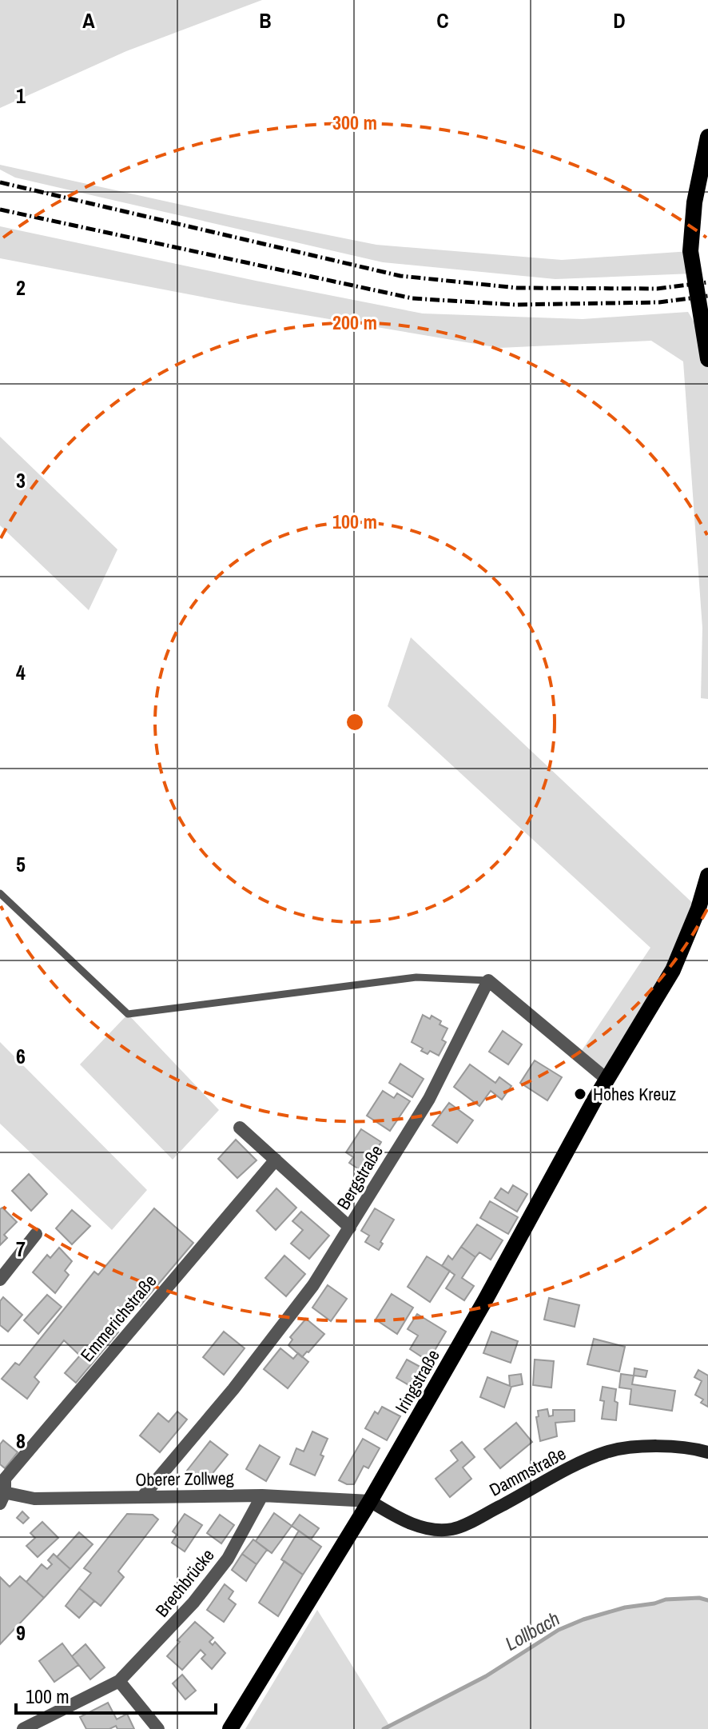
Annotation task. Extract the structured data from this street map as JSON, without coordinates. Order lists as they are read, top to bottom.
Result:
{
  "streets": {
    "main road": ["Iringstraße"],
    "street": [
      "Bergstraße",
      "Emmerichstraße",
      "Dammstraße",
      "Oberer Zollweg",
      "Brechbrücke"
    ]
  },
  "crossings": [
    ["Bergstraße", "Oberer Zollweg"],
    ["Emmerichstraße", "Oberer Zollweg"],
    ["Iringstraße", "Dammstraße"],
    ["Iringstraße", "Oberer Zollweg"],
    ["Dammstraße", "Oberer Zollweg"],
    ["Oberer Zollweg", "Brechbrücke"]
  ],
  "water": ["Lollbach"],
  "places": ["Hohes Kreuz"],
  "scale_bar": "100 m",
  "grid": {
    "columns": [
      "A",
      "B",
      "C",
      "D"
    ],
    "rows": [
      "1",
      "2",
      "3",
      "4",
      "5",
      "6",
      "7",
      "8",
      "9"
    ]
  },
  "rings": ["300 m", "200 m", "100 m"]
}
